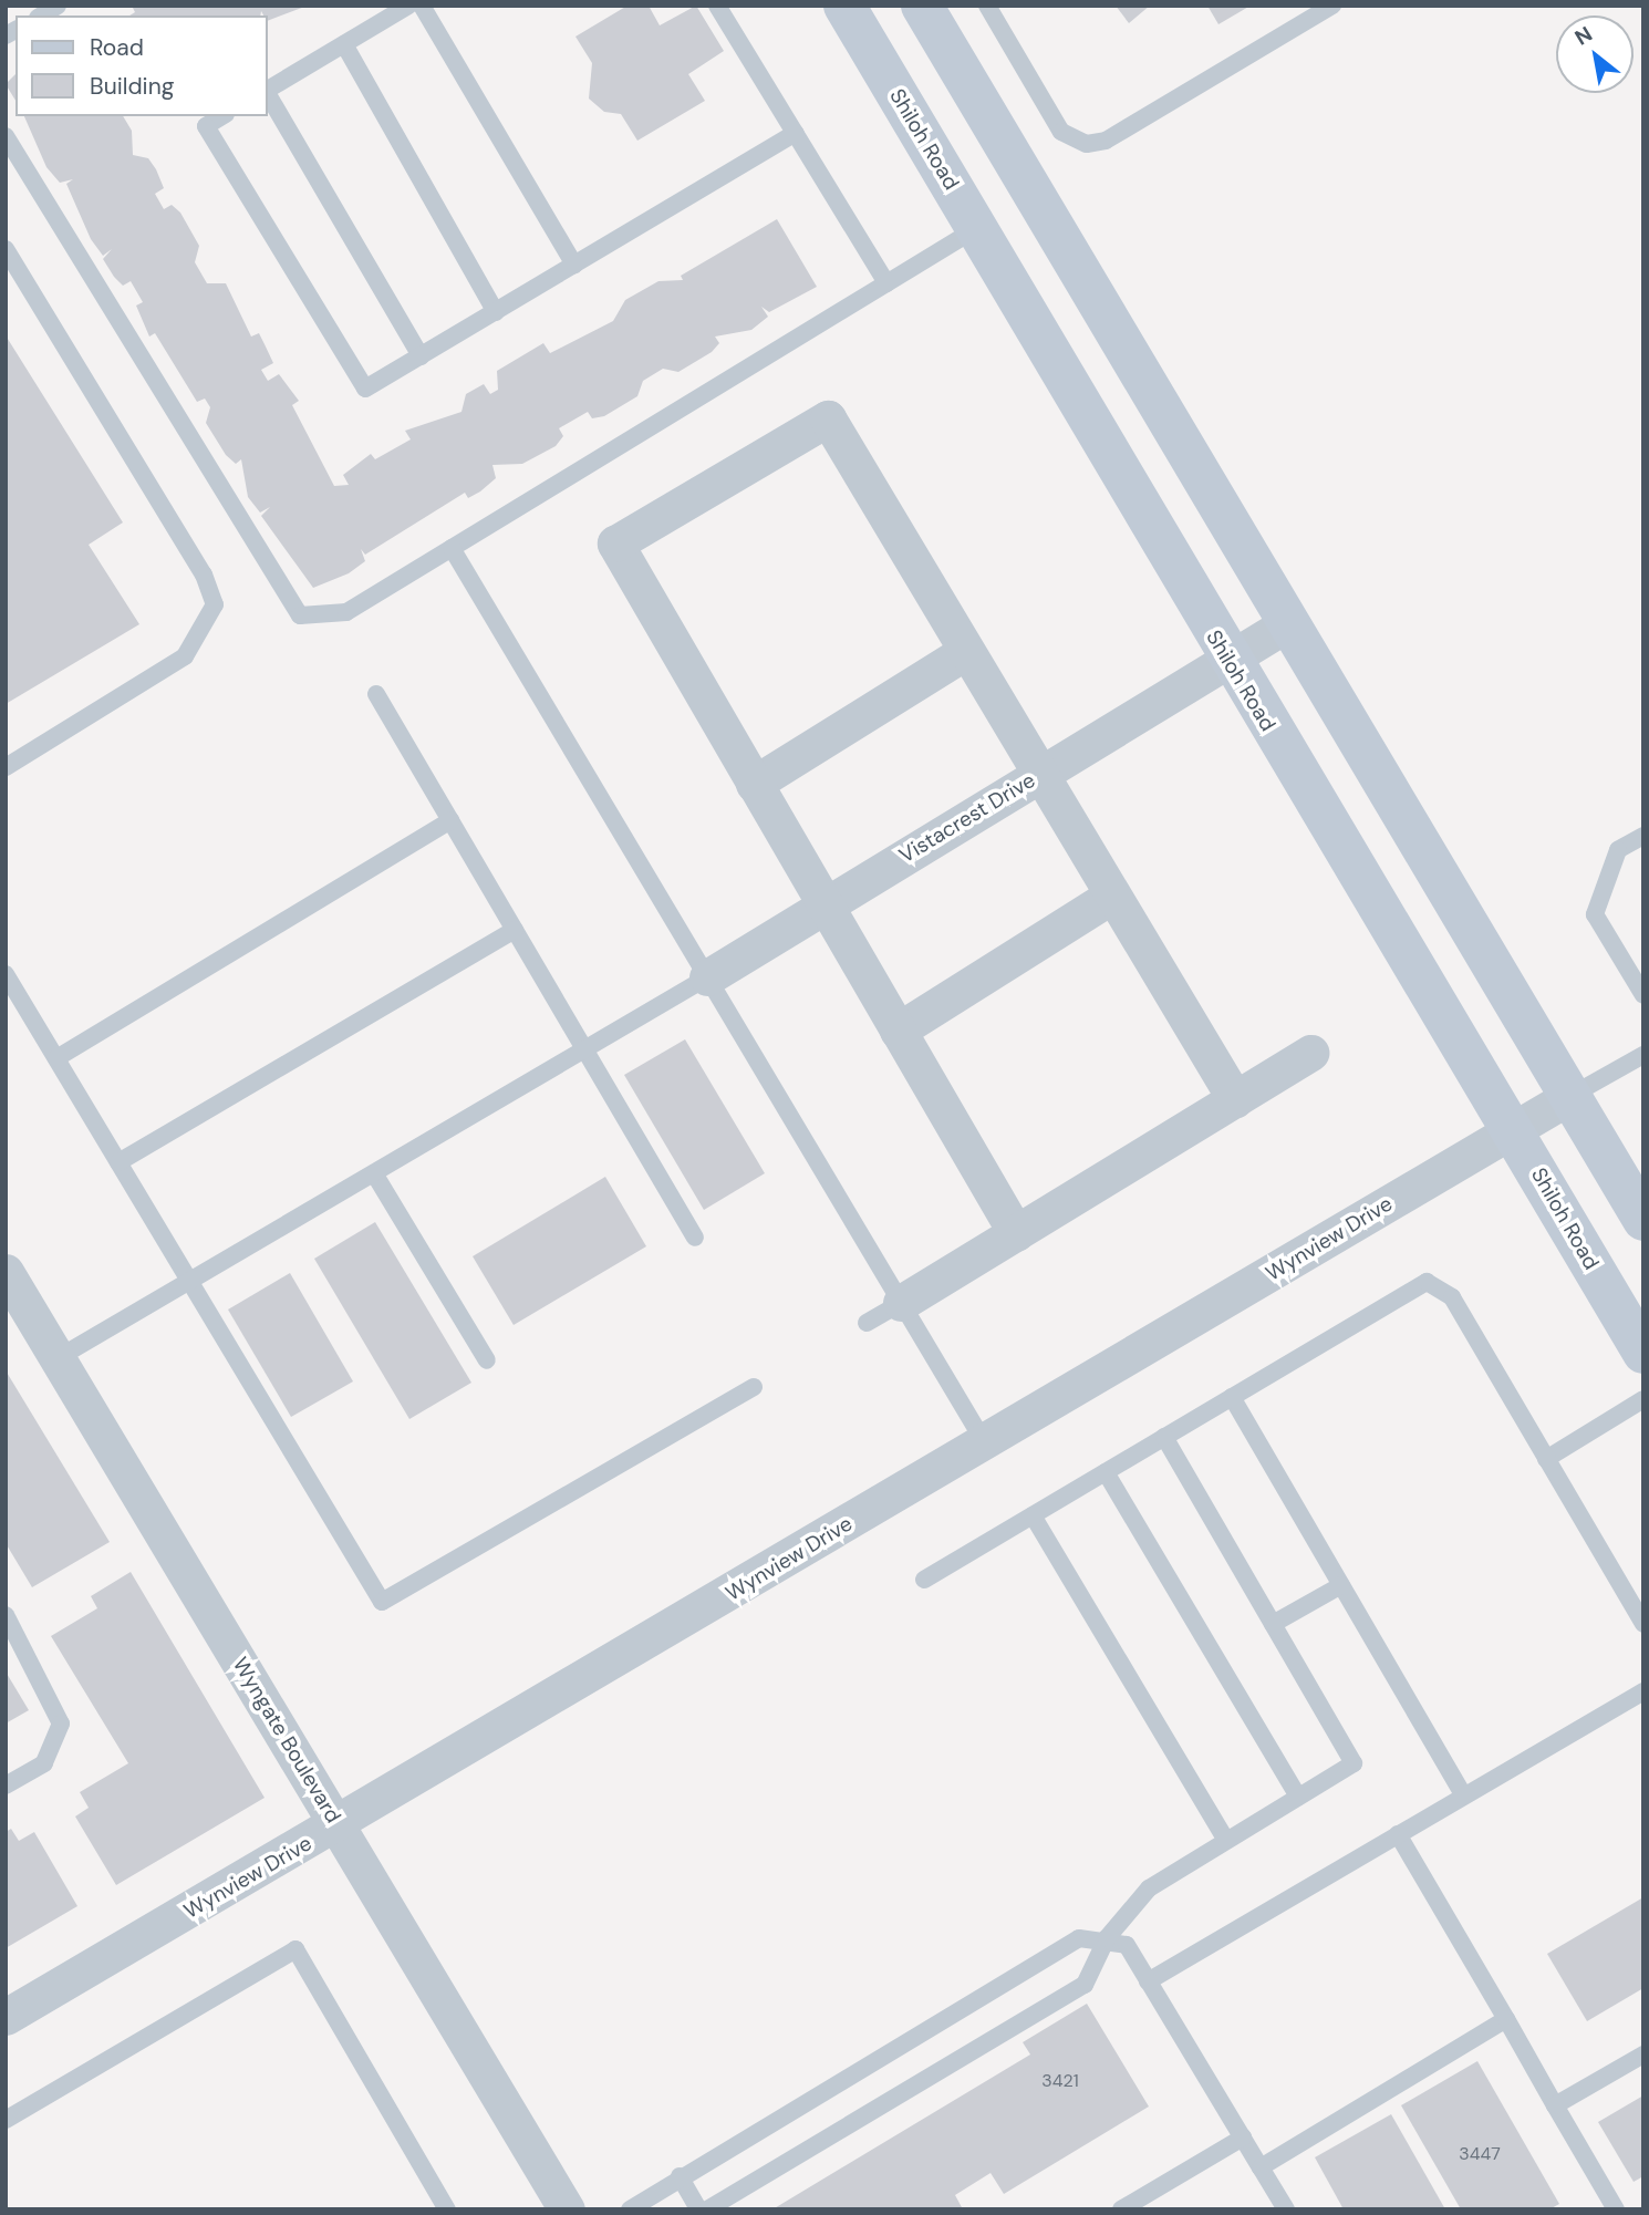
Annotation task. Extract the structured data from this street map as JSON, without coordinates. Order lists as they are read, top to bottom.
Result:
{
  "streets": {
    "main road": ["Shiloh Road"],
    "street": ["Vistacrest Drive", "Wynview Drive", "Wyngate Boulevard"]
  },
  "crossings": [
    ["Shiloh Road", "Vistacrest Drive"],
    ["Shiloh Road", "Wynview Drive"],
    ["Wynview Drive", "Wyngate Boulevard"]
  ],
  "house_numbers": ["3421", "3447"],
  "legend": ["Road", "Building"],
  "north": "top left"
}
